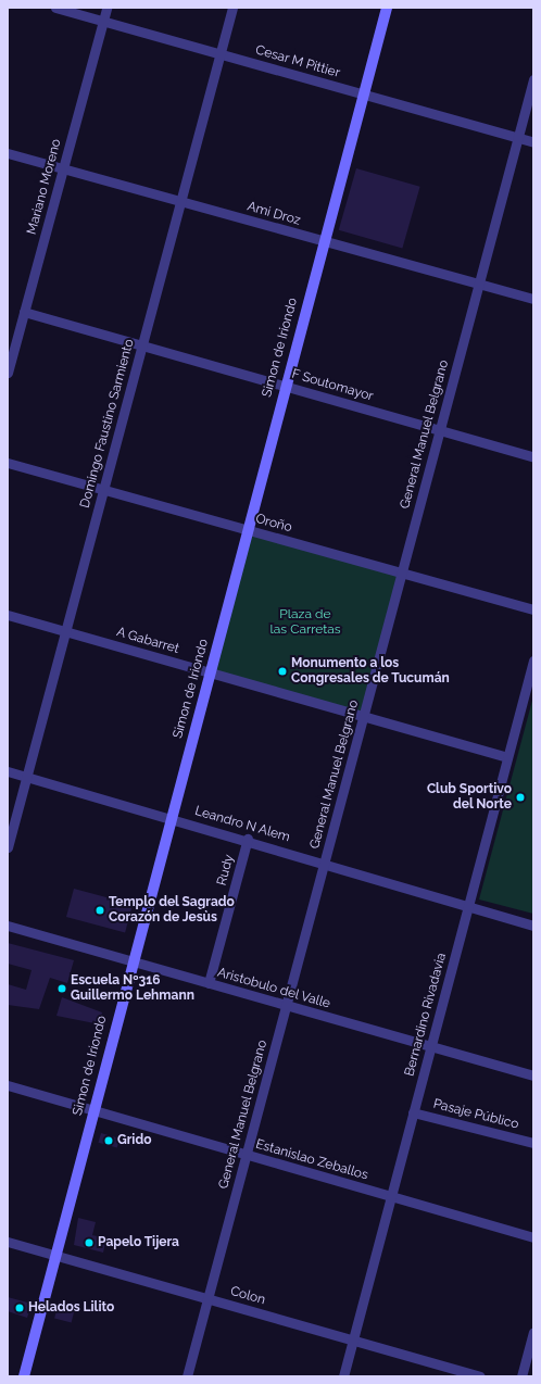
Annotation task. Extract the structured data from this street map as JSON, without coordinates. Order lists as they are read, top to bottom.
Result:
{
  "streets": {
    "main road": ["Simon de Iriondo"],
    "street": [
      "Cesar M Pittier",
      "Mariano Moreno",
      "Ami Droz",
      "F Soutomayor",
      "Domingo Faustino Sarmiento",
      "General Manuel Belgrano",
      "Oroño",
      "A Gabarret",
      "Leandro N Alem",
      "Rudy",
      "Aristobulo del Valle",
      "Bernardino Rivadavia",
      "Pasaje Público",
      "Estanislao Zeballos",
      "Colon"
    ]
  },
  "crossings": [
    ["Cesar M Pittier", "Mariano Moreno"],
    ["Cesar M Pittier", "Simon de Iriondo"],
    ["Cesar M Pittier", "Domingo Faustino Sarmiento"],
    ["Cesar M Pittier", "General Manuel Belgrano"],
    ["Mariano Moreno", "Ami Droz"],
    ["Mariano Moreno", "F Soutomayor"],
    ["Ami Droz", "Simon de Iriondo"],
    ["Ami Droz", "Domingo Faustino Sarmiento"],
    ["Ami Droz", "General Manuel Belgrano"],
    ["Simon de Iriondo", "F Soutomayor"],
    ["Simon de Iriondo", "Oroño"],
    ["Simon de Iriondo", "A Gabarret"],
    ["Simon de Iriondo", "Leandro N Alem"],
    ["Simon de Iriondo", "Aristobulo del Valle"],
    ["Simon de Iriondo", "Estanislao Zeballos"],
    ["Simon de Iriondo", "Colon"],
    ["F Soutomayor", "Domingo Faustino Sarmiento"],
    ["F Soutomayor", "General Manuel Belgrano"],
    ["Domingo Faustino Sarmiento", "Oroño"],
    ["Domingo Faustino Sarmiento", "A Gabarret"],
    ["Domingo Faustino Sarmiento", "Leandro N Alem"],
    ["General Manuel Belgrano", "Oroño"],
    ["General Manuel Belgrano", "A Gabarret"],
    ["General Manuel Belgrano", "Leandro N Alem"],
    ["General Manuel Belgrano", "Aristobulo del Valle"],
    ["General Manuel Belgrano", "Estanislao Zeballos"],
    ["General Manuel Belgrano", "Colon"],
    ["A Gabarret", "Bernardino Rivadavia"],
    ["Leandro N Alem", "Rudy"],
    ["Leandro N Alem", "Bernardino Rivadavia"],
    ["Rudy", "Aristobulo del Valle"],
    ["Aristobulo del Valle", "Bernardino Rivadavia"],
    ["Bernardino Rivadavia", "Pasaje Público"],
    ["Bernardino Rivadavia", "Estanislao Zeballos"],
    ["Bernardino Rivadavia", "Colon"]
  ],
  "parks": ["Plaza de las Carretas"],
  "places": [
    "Monumento a los Congresales de Tucumán",
    "Club Sportivo del Norte",
    "Templo del Sagrado Corazón de Jesùs",
    "Escuela Nº316 Guillermo Lehmann",
    "Grido",
    "Papelo Tijera",
    "Helados Lilito"
  ]
}
